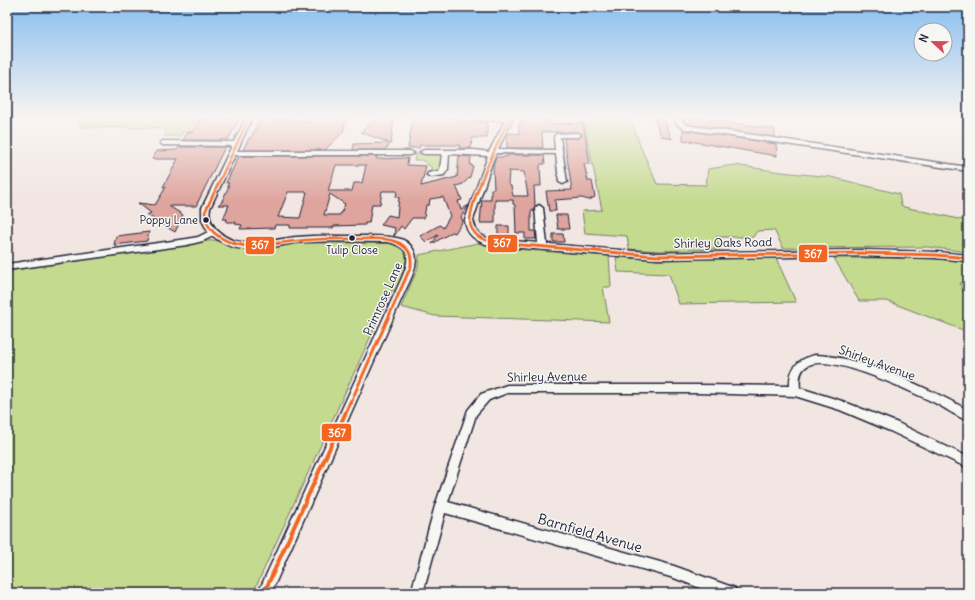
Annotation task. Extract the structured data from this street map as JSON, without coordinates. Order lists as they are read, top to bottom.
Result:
{
  "streets": {
    "street": [
      "Shirley Oaks Road",
      "Primrose Lane",
      "Shirley Avenue",
      "Barnfield Avenue"
    ]
  },
  "crossings": [
    ["Shirley Avenue", "Barnfield Avenue"]
  ],
  "places": ["Poppy Lane", "Tulip Close"],
  "lines": ["transit line 367"],
  "north": "left"
}
